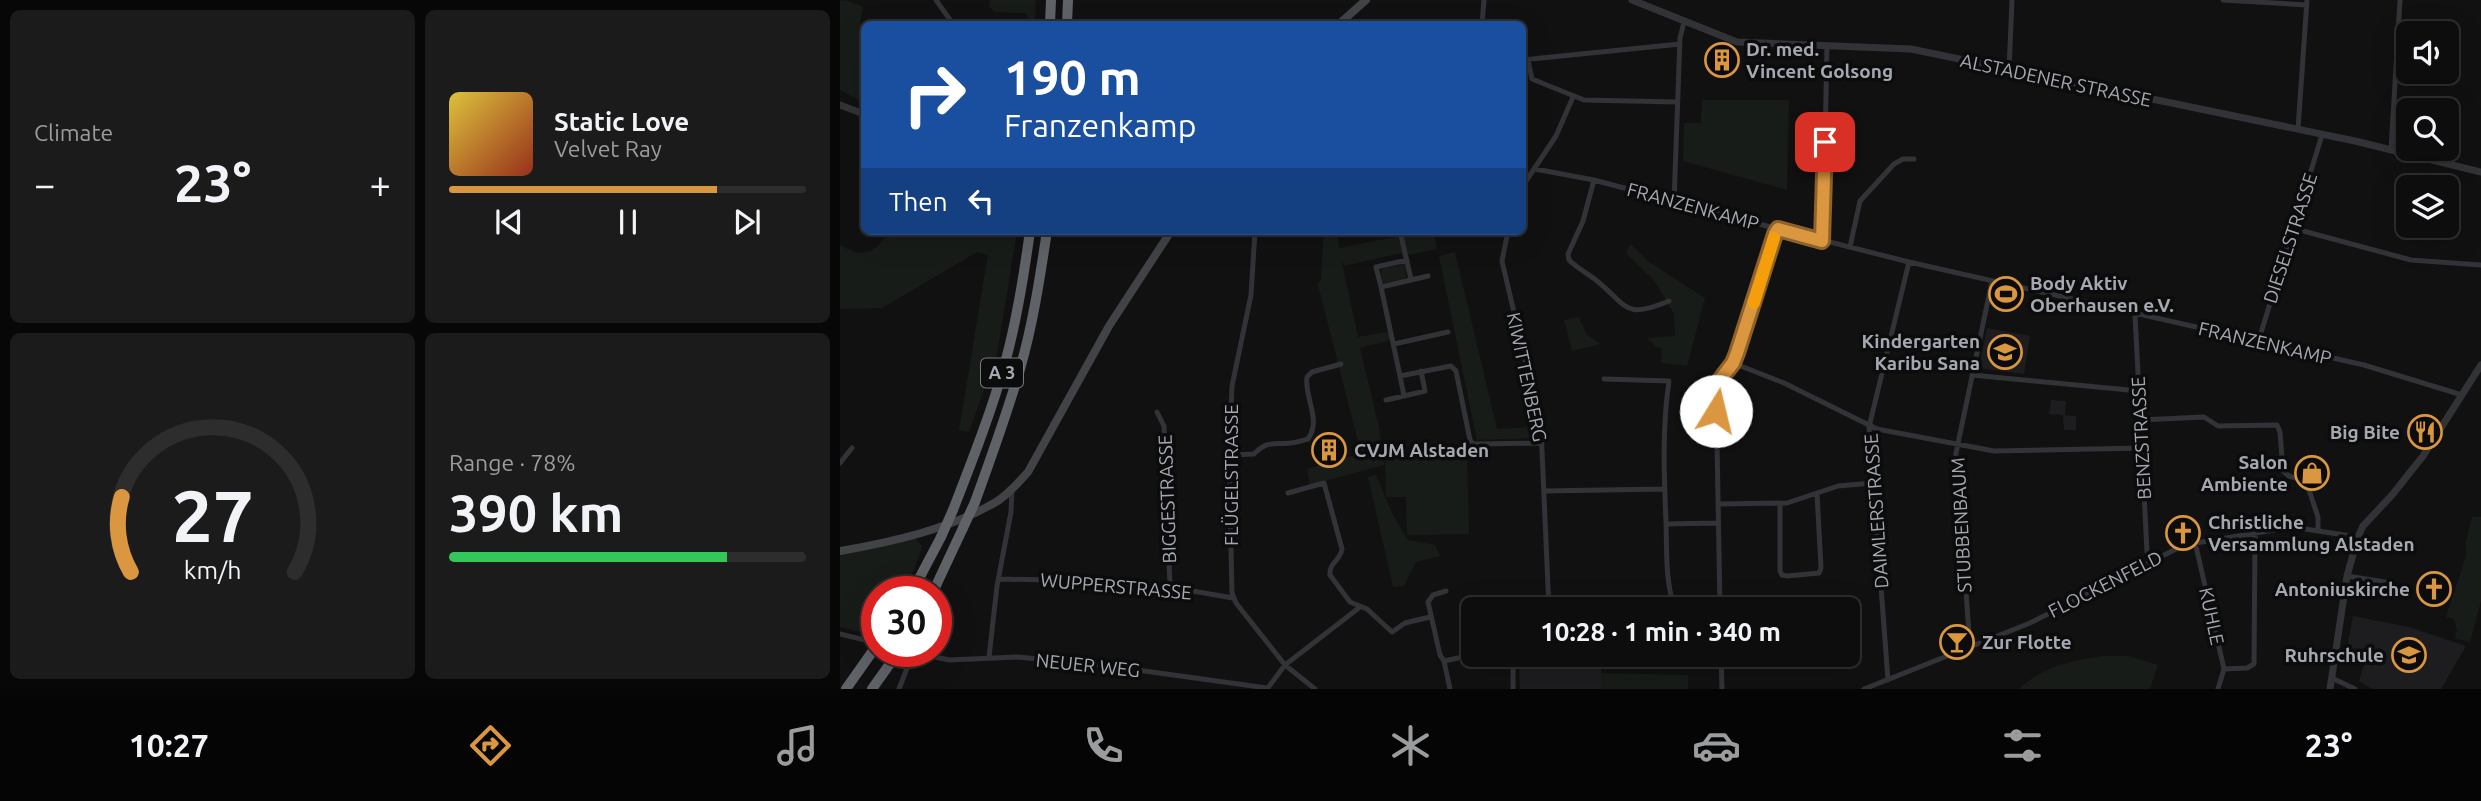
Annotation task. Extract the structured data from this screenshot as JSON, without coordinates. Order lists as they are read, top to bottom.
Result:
{
  "streets": {
    "highway": ["A 3"],
    "street": [
      "ALSTADENER STRASSE",
      "FRANZENKAMP",
      "DIESELSTRASSE",
      "KIWITTENBERG",
      "BENZSTRASSE",
      "FLÜGELSTRASSE",
      "BIGGESTRASSE",
      "DAIMLERSTRASSE",
      "STUBBENBAUM",
      "FLOCKENFELD",
      "WUPPERSTRASSE",
      "KUHLE",
      "NEUER WEG"
    ]
  },
  "crossings": [
    ["ALSTADENER STRASSE", "DIESELSTRASSE"],
    ["FRANZENKAMP", "DIESELSTRASSE"],
    ["FRANZENKAMP", "BENZSTRASSE"],
    ["FRANZENKAMP", "DAIMLERSTRASSE"],
    ["FRANZENKAMP", "STUBBENBAUM"],
    ["BENZSTRASSE", "FLOCKENFELD"],
    ["FLÜGELSTRASSE", "WUPPERSTRASSE"],
    ["BIGGESTRASSE", "WUPPERSTRASSE"],
    ["DAIMLERSTRASSE", "FLOCKENFELD"],
    ["STUBBENBAUM", "FLOCKENFELD"],
    ["FLOCKENFELD", "KUHLE"]
  ],
  "places": {
    "building": ["Dr. med. Vincent Golsong", "CVJM Alstaden"],
    "sports": ["Body Aktiv Oberhausen e.V."],
    "school or university": ["Kindergarten Karibu Sana", "Ruhrschule"],
    "restaurant": ["Big Bite"],
    "shop": ["Salon Ambiente"],
    "church": ["Christliche Versammlung Alstaden", "Antoniuskirche"],
    "bar": ["Zur Flotte"]
  },
  "page": {
    "tile": [
      "Climate",
      ["Range · 78%", "390 km"]
    ],
    "turn": ["190 m", "Franzenkamp"],
    "song": ["Static Love", "Velvet Ray"],
    "heat": ["−", "23°", "+"],
    "then": "Then",
    "limit": "30",
    "trip": "10:28 · 1 min · 340 m",
    "tabs": ["10:27", "23°"],
    "gauge": ["27", "km/h"]
  }
}
